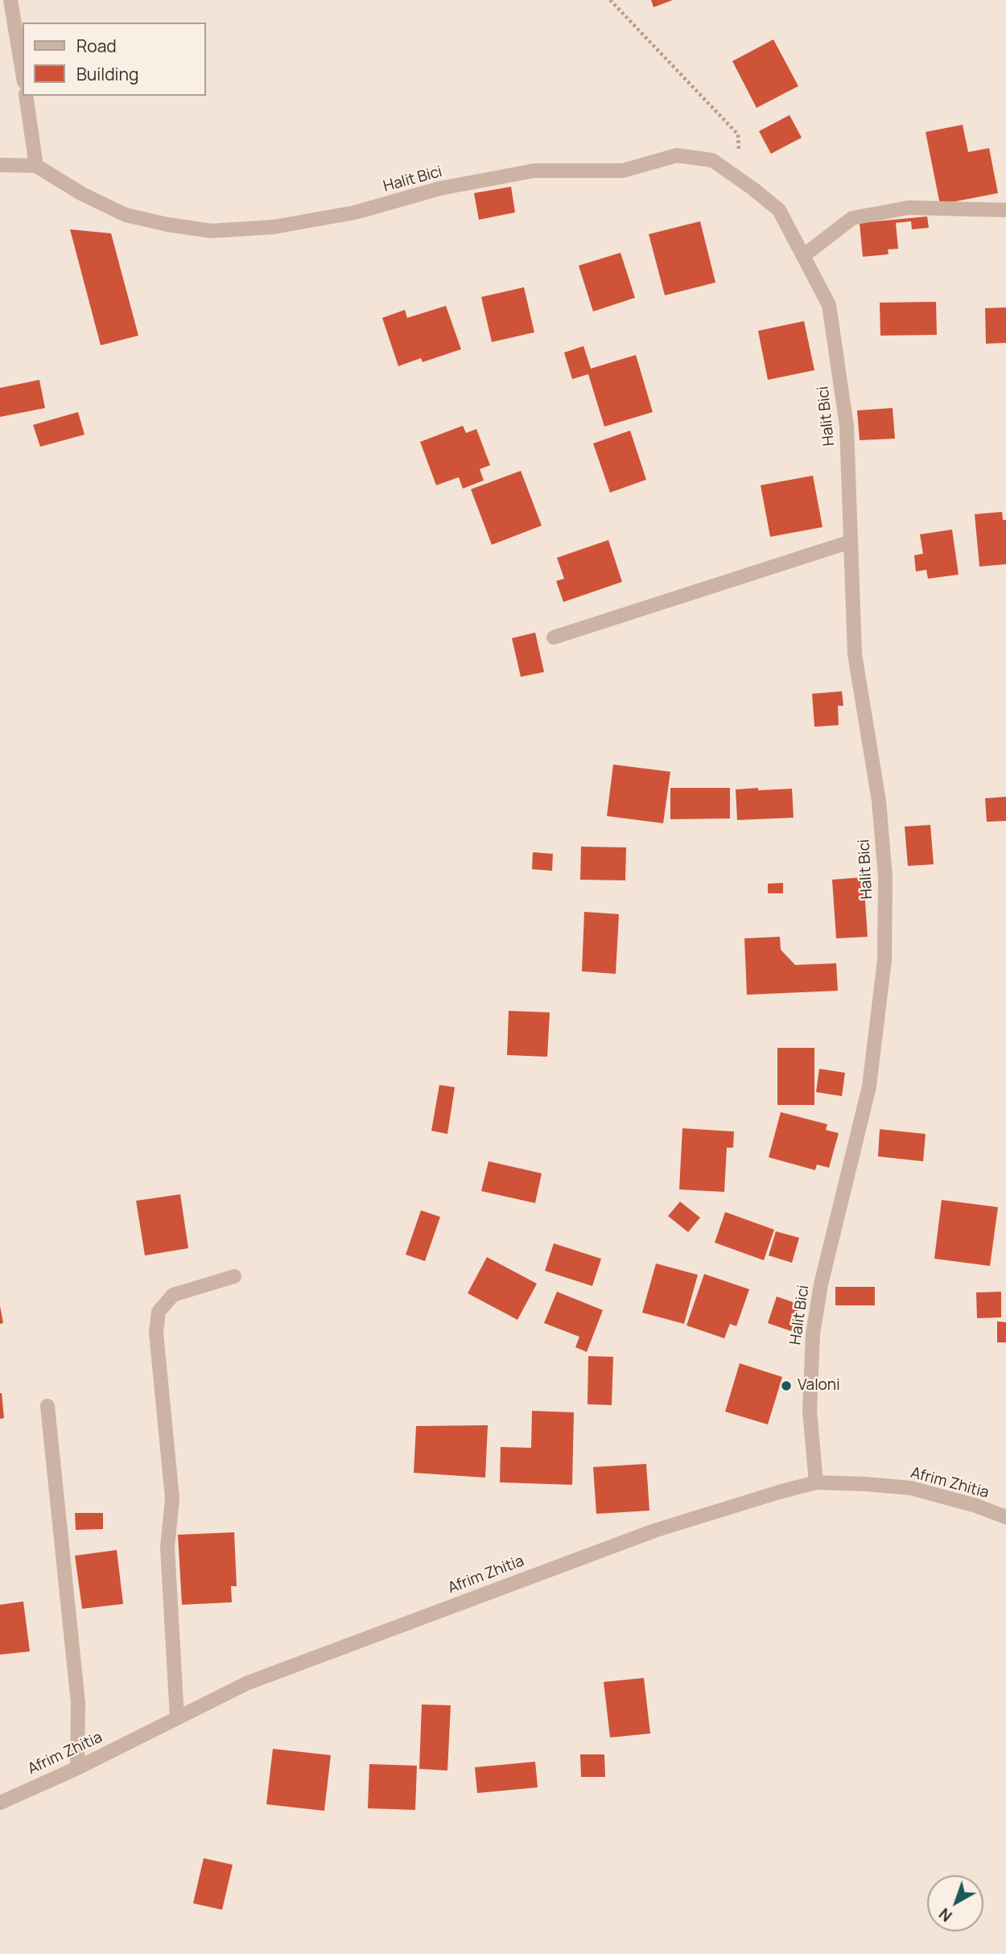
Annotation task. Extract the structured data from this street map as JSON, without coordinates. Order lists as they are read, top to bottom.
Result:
{
  "streets": {
    "street": ["Halit Bici", "Afrim Zhitia"]
  },
  "crossings": [
    ["Halit Bici", "Afrim Zhitia"]
  ],
  "places": ["Valoni"],
  "legend": ["Road", "Building"],
  "north": "bottom left"
}
